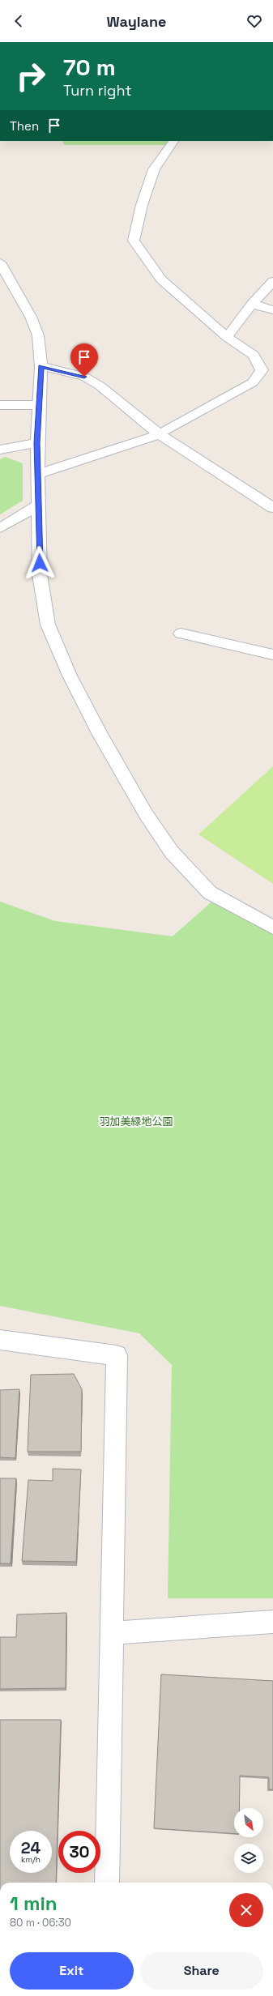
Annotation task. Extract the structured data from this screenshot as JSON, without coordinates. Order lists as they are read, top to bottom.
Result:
{
  "parks": ["羽加美緑地公園"],
  "north": "bottom right",
  "page": {
    "header": "Waylane",
    "turn": ["70 m", "Turn right"],
    "then": "Then",
    "speed": "24 km/h",
    "limit": "30",
    "heading": ["1 min", "80 m · 06:30"],
    "buttons": ["Exit", "Share"]
  }
}
